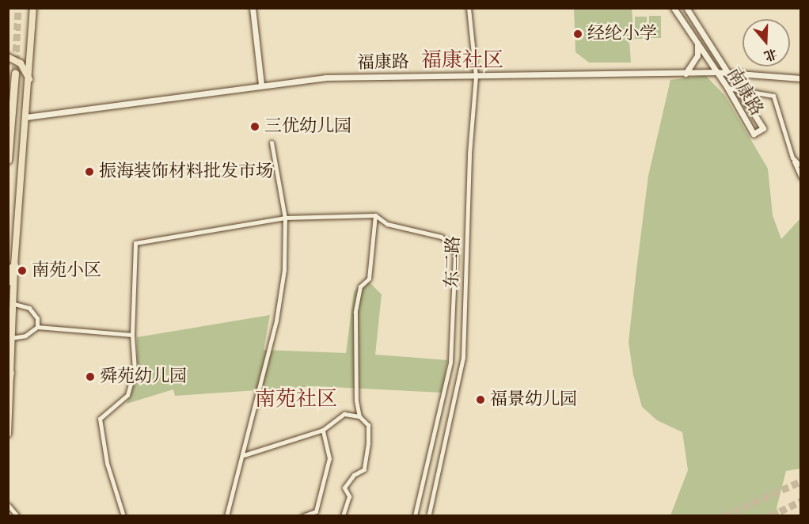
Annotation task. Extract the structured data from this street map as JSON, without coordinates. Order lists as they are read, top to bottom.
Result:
{
  "streets": {
    "street": ["福康路", "南康路", "东二路"]
  },
  "crossings": [
    ["福康路", "南康路"],
    ["福康路", "东二路"]
  ],
  "districts": ["福康社区", "南苑社区"],
  "places": [
    "经纶小学",
    "三优幼儿园",
    "振海装饰材料批发市场",
    "南苑小区",
    "舜苑幼儿园",
    "福景幼儿园"
  ],
  "north": "bottom"
}
